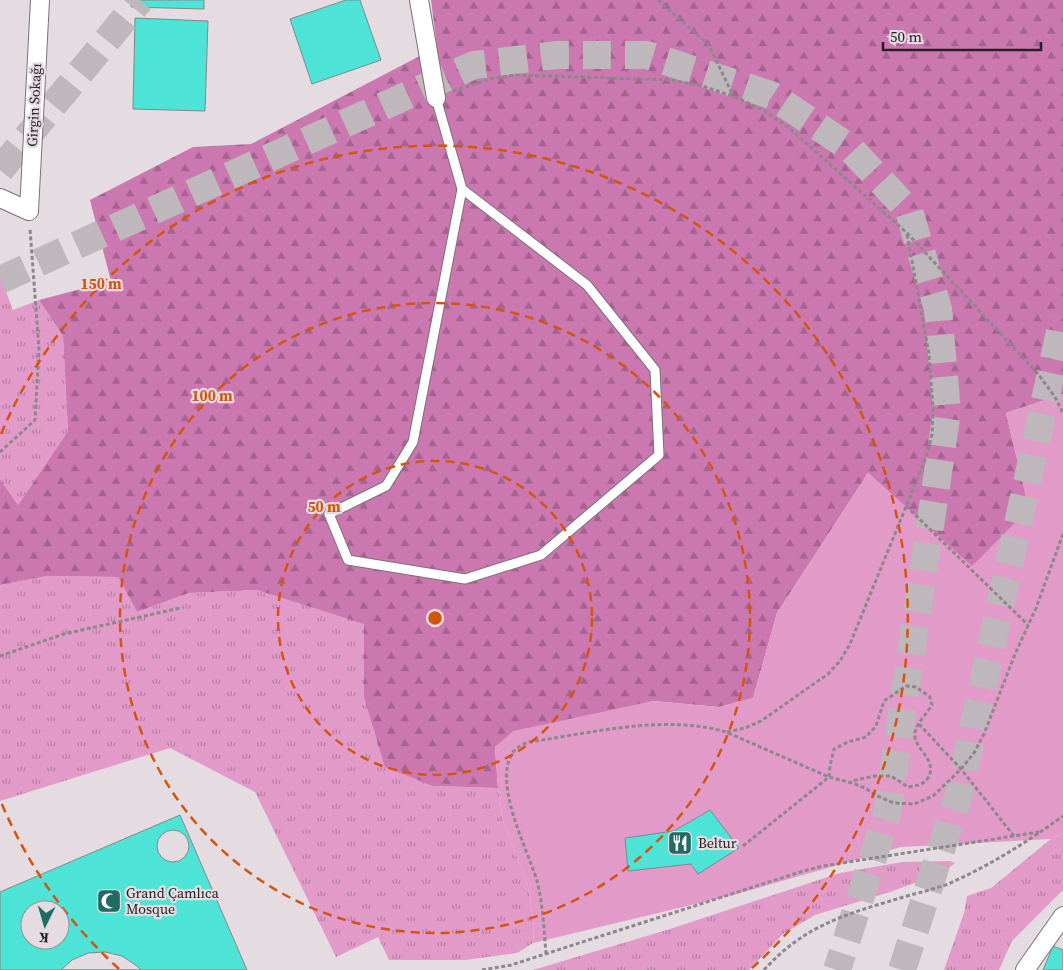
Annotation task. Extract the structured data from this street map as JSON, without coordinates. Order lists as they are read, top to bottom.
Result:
{
  "streets": {
    "street": ["Girgin Sokağı"]
  },
  "places": {
    "restaurant": ["Beltur"],
    "mosque": ["Grand Çamlıca Mosque"]
  },
  "scale_bar": "50 m",
  "north": "bottom",
  "rings": ["150 m", "100 m", "50 m"]
}
